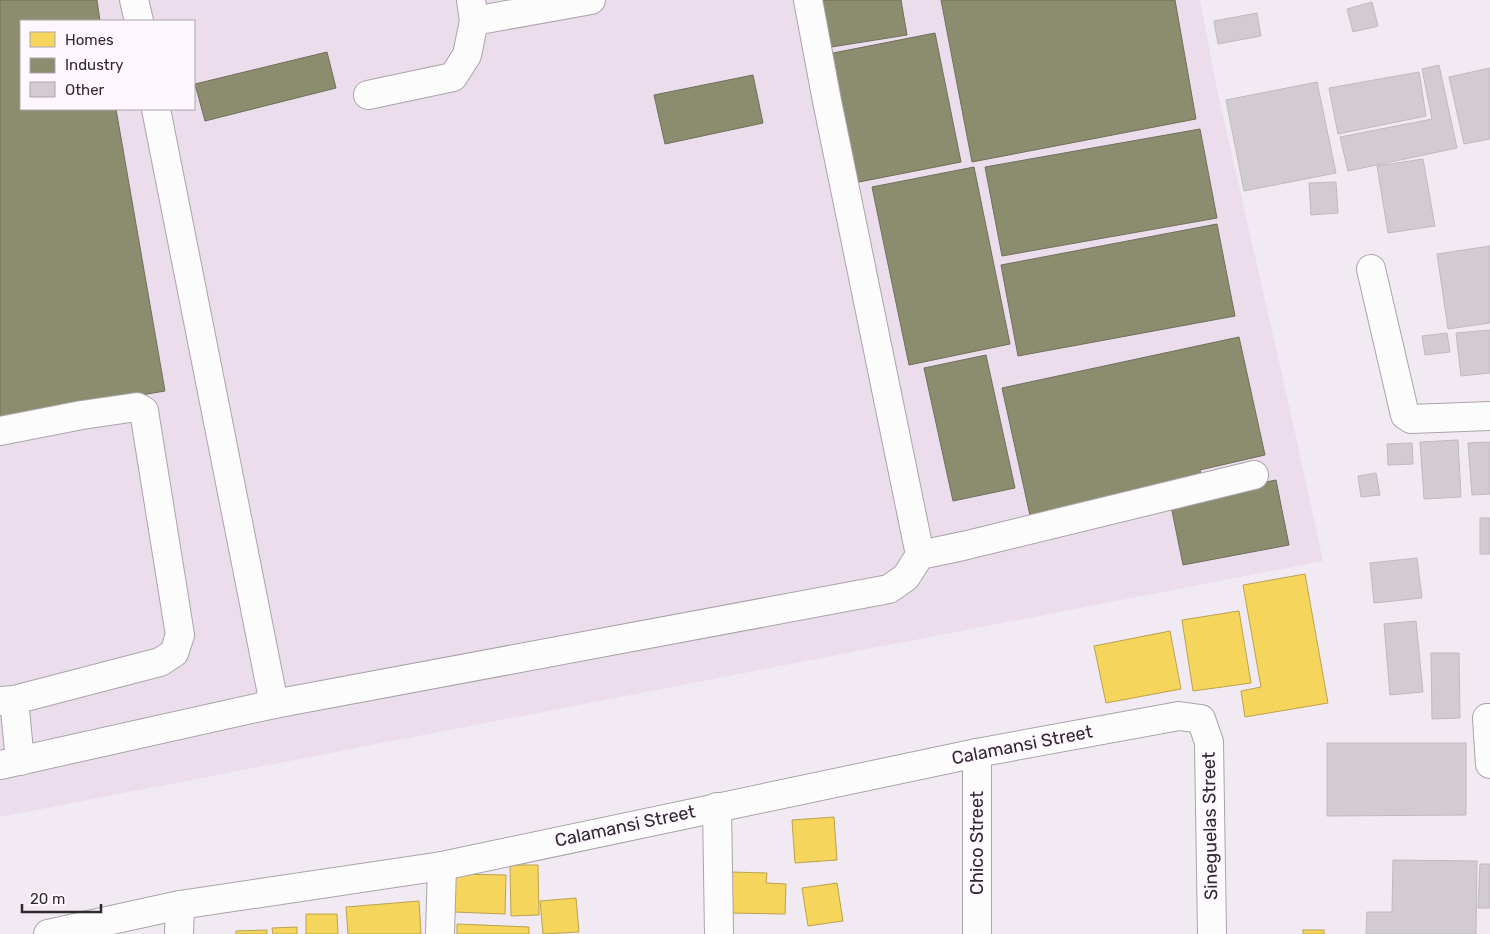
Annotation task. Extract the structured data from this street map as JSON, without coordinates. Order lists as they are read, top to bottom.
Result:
{
  "streets": {
    "street": ["Calamansi Street", "Sineguelas Street", "Chico Street"]
  },
  "crossings": [
    ["Calamansi Street", "Sineguelas Street"],
    ["Calamansi Street", "Chico Street"]
  ],
  "legend": ["Homes", "Industry", "Other"],
  "scale_bar": "20 m"
}
